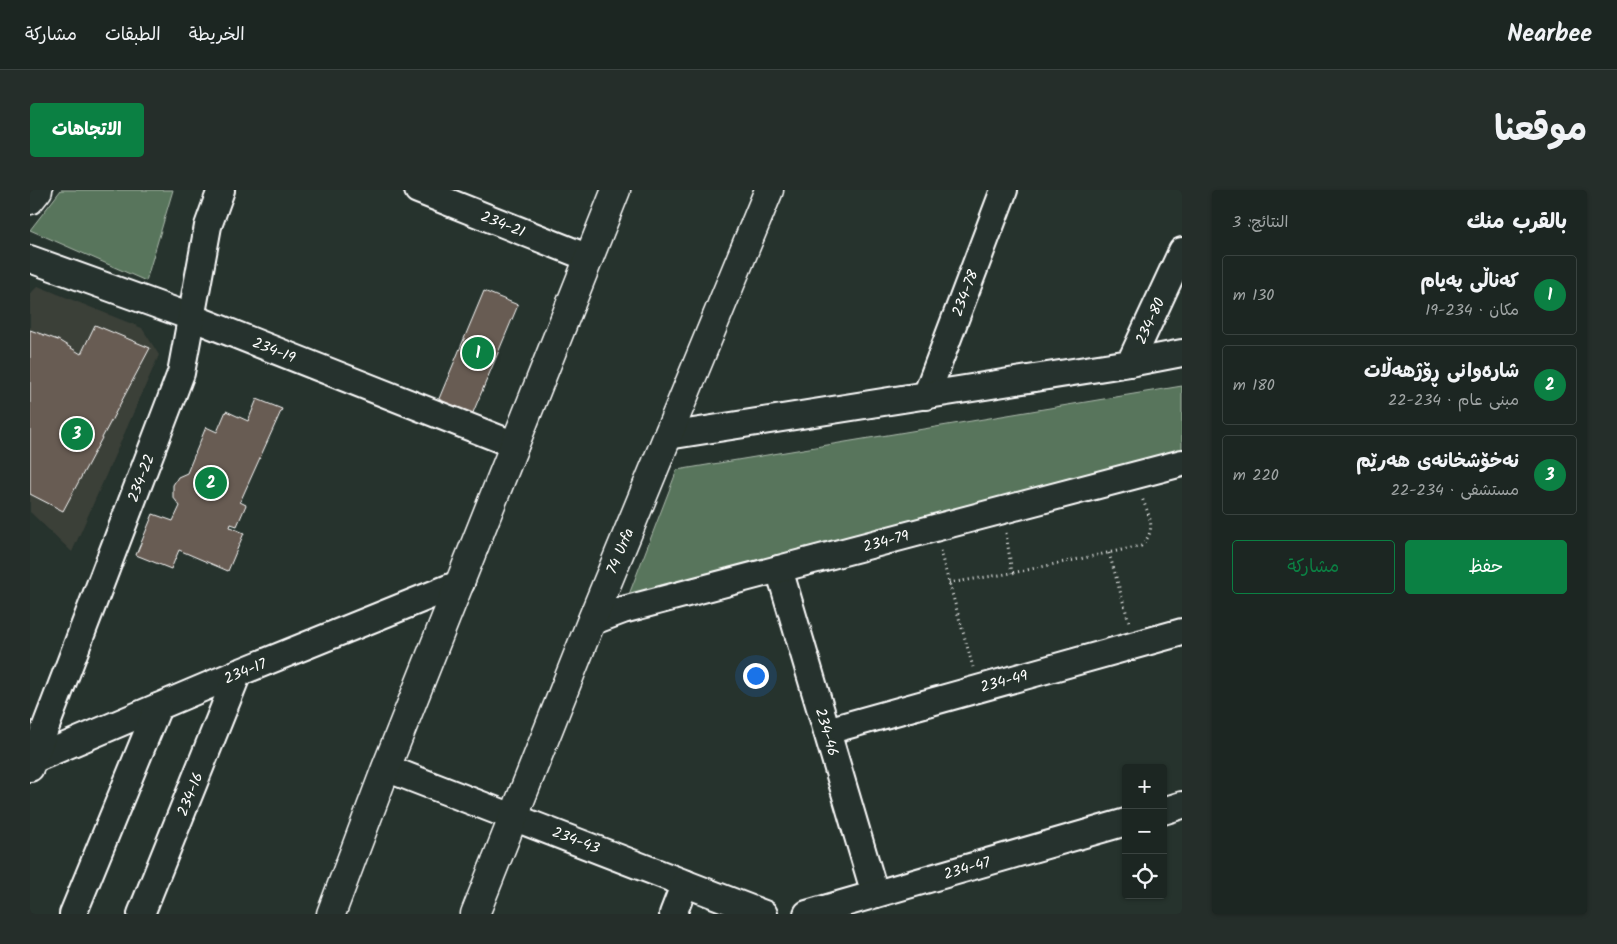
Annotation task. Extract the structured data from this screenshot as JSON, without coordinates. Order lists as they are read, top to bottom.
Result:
{
  "streets": {
    "street": [
      "234-21",
      "234-78",
      "234-80",
      "234-19",
      "234-22",
      "234-79",
      "74 Urfa",
      "234-17",
      "234-49",
      "234-46",
      "234-16",
      "234-43",
      "234-47"
    ]
  },
  "crossings": [
    ["234-19", "234-22"],
    ["234-22", "234-17"],
    ["234-79", "74 Urfa"],
    ["234-79", "234-46"],
    ["74 Urfa", "234-43"],
    ["234-17", "234-16"],
    ["234-49", "234-46"],
    ["234-46", "234-47"]
  ],
  "page": {
    "header": "Nearbee",
    "nav": ["الخريطة", "الطبقات", "مشاركة"],
    "title": "موقعنا",
    "buttons": [
      "الاتجاهات",
      ["حفظ", "مشاركة"]
    ],
    "heading": ["بالقرب منك", "النتائج: 3"],
    "list": [
      {
        "mark": "1",
        "name": "کەناڵی پەیام",
        "note": "مكان · 234-19",
        "value": "130 m"
      },
      {
        "mark": "2",
        "name": "شارەوانی ڕۆژهەڵات",
        "note": "مبنى عام · 234-22",
        "value": "180 m"
      },
      {
        "mark": "3",
        "name": "نەخۆشخانەی هەرێم",
        "note": "مستشفى · 234-22",
        "value": "220 m"
      }
    ],
    "pins": ["1", "3", "2"],
    "map_buttons": ["+", "−"]
  }
}
